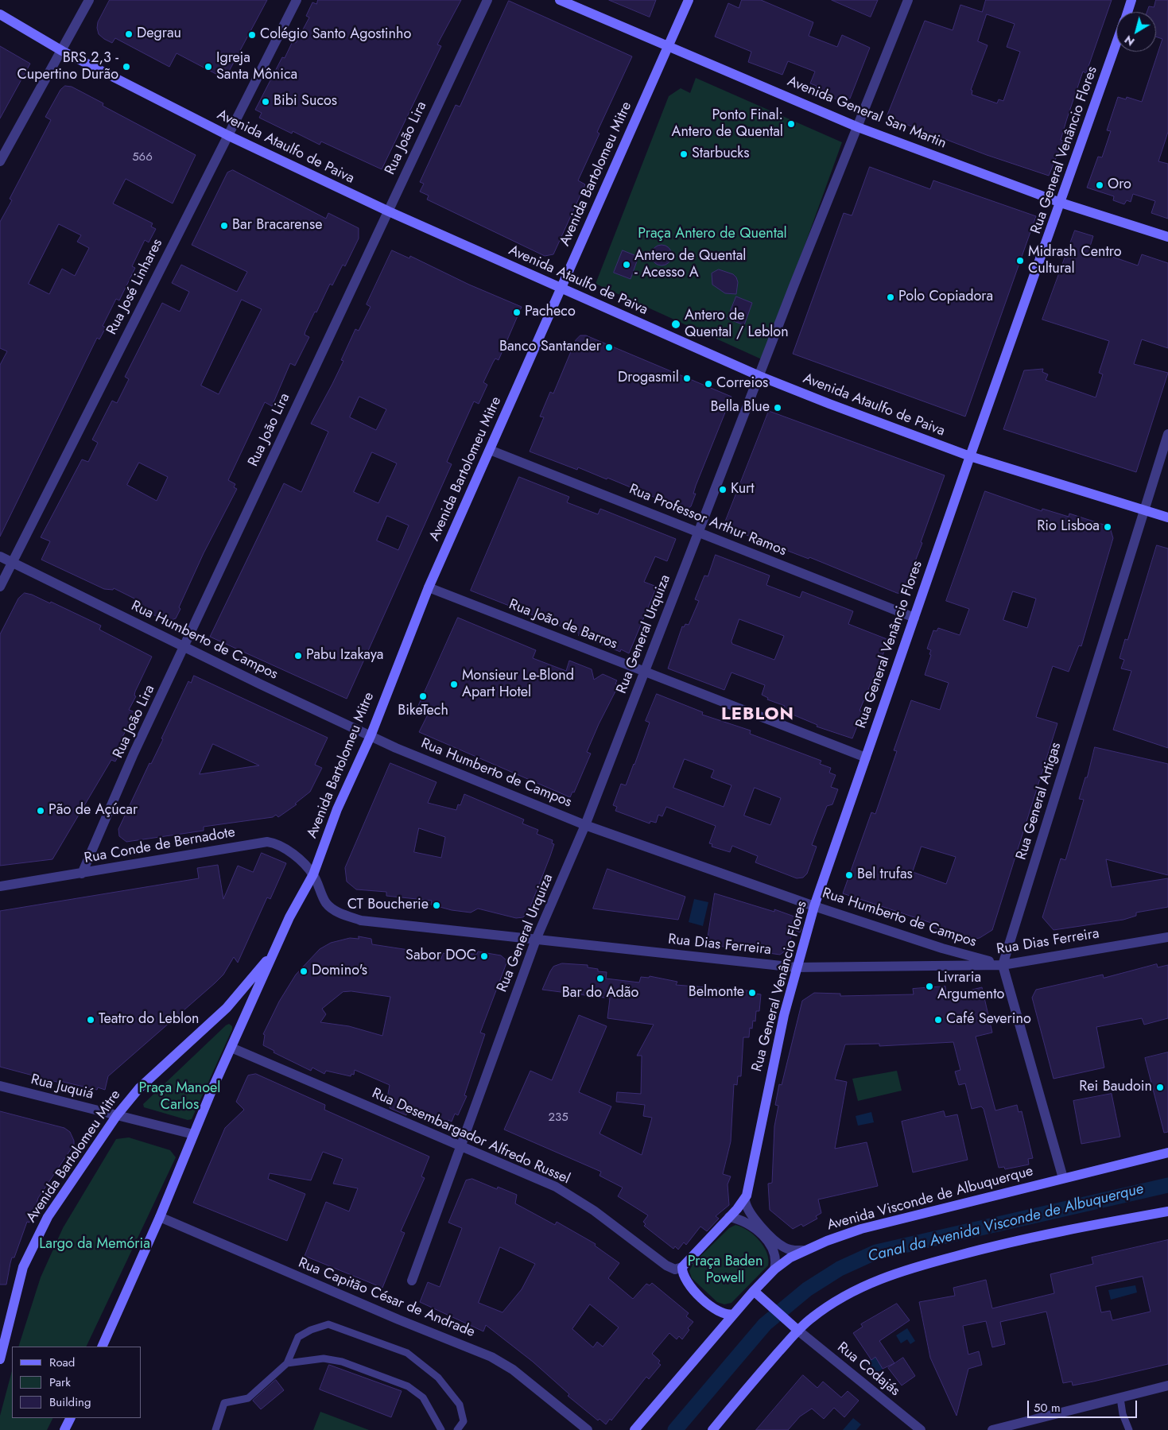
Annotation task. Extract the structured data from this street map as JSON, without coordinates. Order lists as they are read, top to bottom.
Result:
{
  "streets": {
    "main road": [
      "Avenida General San Martin",
      "Avenida Ataulfo de Paiva",
      "Rua General Venâncio Flores",
      "Avenida Bartolomeu Mitre",
      "Avenida Visconde de Albuquerque"
    ],
    "street": [
      "Rua João Lira",
      "Rua José Linhares",
      "Rua Professor Arthur Ramos",
      "Rua João de Barros",
      "Rua General Urquiza",
      "Rua Humberto de Campos",
      "Rua General Artigas",
      "Rua Conde de Bernadote",
      "Rua Dias Ferreira",
      "Rua Juquiá",
      "Rua Desembargador Alfredo Russel",
      "Rua Capitão César de Andrade",
      "Rua Codajás"
    ]
  },
  "crossings": [
    ["Avenida General San Martin", "Rua General Venâncio Flores"],
    ["Avenida General San Martin", "Avenida Bartolomeu Mitre"],
    ["Avenida General San Martin", "Rua General Urquiza"],
    ["Rua João Lira", "Avenida Ataulfo de Paiva"],
    ["Rua João Lira", "Rua Humberto de Campos"],
    ["Rua João Lira", "Rua Conde de Bernadote"],
    ["Avenida Ataulfo de Paiva", "Rua General Venâncio Flores"],
    ["Avenida Ataulfo de Paiva", "Avenida Bartolomeu Mitre"],
    ["Avenida Ataulfo de Paiva", "Rua José Linhares"],
    ["Avenida Ataulfo de Paiva", "Rua General Urquiza"],
    ["Avenida Ataulfo de Paiva", "Rua General Artigas"],
    ["Rua General Venâncio Flores", "Rua Professor Arthur Ramos"],
    ["Rua General Venâncio Flores", "Rua João de Barros"],
    ["Rua General Venâncio Flores", "Rua Humberto de Campos"],
    ["Rua General Venâncio Flores", "Rua Dias Ferreira"],
    ["Rua General Venâncio Flores", "Rua Desembargador Alfredo Russel"],
    ["Rua General Venâncio Flores", "Avenida Visconde de Albuquerque"],
    ["Avenida Bartolomeu Mitre", "Rua Professor Arthur Ramos"],
    ["Avenida Bartolomeu Mitre", "Rua João de Barros"],
    ["Avenida Bartolomeu Mitre", "Rua Humberto de Campos"],
    ["Avenida Bartolomeu Mitre", "Rua Conde de Bernadote"],
    ["Avenida Bartolomeu Mitre", "Rua Dias Ferreira"],
    ["Avenida Bartolomeu Mitre", "Rua Juquiá"],
    ["Avenida Bartolomeu Mitre", "Rua Desembargador Alfredo Russel"],
    ["Avenida Bartolomeu Mitre", "Rua Capitão César de Andrade"],
    ["Rua José Linhares", "Rua Humberto de Campos"],
    ["Rua Professor Arthur Ramos", "Rua General Urquiza"],
    ["Rua João de Barros", "Rua General Urquiza"],
    ["Rua General Urquiza", "Rua Humberto de Campos"],
    ["Rua General Urquiza", "Rua Dias Ferreira"],
    ["Rua General Urquiza", "Rua Desembargador Alfredo Russel"],
    ["Rua Humberto de Campos", "Rua General Artigas"],
    ["Rua Humberto de Campos", "Rua Dias Ferreira"],
    ["Rua General Artigas", "Rua Dias Ferreira"],
    ["Rua Conde de Bernadote", "Rua Dias Ferreira"],
    ["Rua Desembargador Alfredo Russel", "Avenida Visconde de Albuquerque"]
  ],
  "districts": ["LEBLON"],
  "water": ["Canal da Avenida Visconde de Albuquerque"],
  "parks": [
    "Praça Antero de Quental",
    "Praça Manoel Carlos",
    "Largo da Memória",
    "Praça Baden Powell"
  ],
  "places": [
    "Degrau",
    "Colégio Santo Agostinho",
    "BRS 2,3 - Cupertino Durão",
    "Igreja Santa Mônica",
    "Bibi Sucos",
    "Ponto Final: Antero de Quental",
    "Starbucks",
    "Oro",
    "Bar Bracarense",
    "Midrash Centro Cultural",
    "Antero de Quental - Acesso A",
    "Polo Copiadora",
    "Pacheco",
    "Antero de Quental / Leblon",
    "Banco Santander",
    "Drogasmil",
    "Correios",
    "Bella Blue",
    "Kurt",
    "Rio Lisboa",
    "Pabu Izakaya",
    "Monsieur Le-Blond Apart Hotel",
    "BikeTech",
    "Pão de Açúcar",
    "Bel trufas",
    "CT Boucherie",
    "Sabor DOC",
    "Domino's",
    "Bar do Adão",
    "Livraria Argumento",
    "Belmonte",
    "Teatro do Leblon",
    "Café Severino",
    "Rei Baudoin"
  ],
  "house_numbers": ["566", "235"],
  "legend": ["Road", "Park", "Building"],
  "scale_bar": "50 m",
  "north": "bottom left"
}
